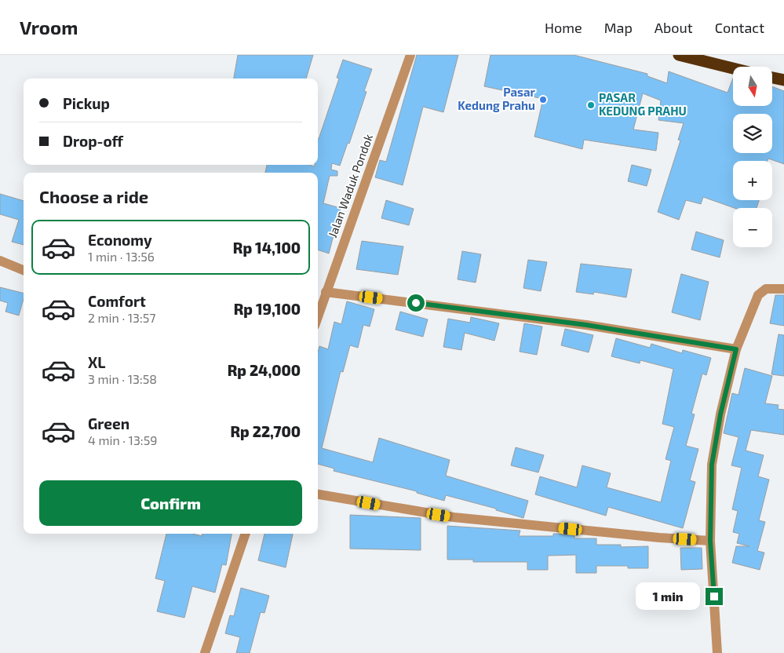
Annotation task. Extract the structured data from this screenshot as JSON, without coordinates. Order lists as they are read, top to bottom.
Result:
{
  "streets": {
    "street": ["Jalan Waduk Pondok"]
  },
  "places": ["Pasar Kedung Prahu", "PASAR KEDUNG PRAHU"],
  "north": "bottom",
  "page": {
    "header": "Vroom",
    "nav": [
      "Home",
      "Map",
      "About",
      "Contact"
    ],
    "map_buttons": ["+", "−"],
    "banner": ["Pickup", "Drop-off"],
    "heading": "Choose a ride",
    "list": [
      {
        "name": "Economy",
        "note": "1 min · 13:56",
        "value": "Rp 14,100"
      },
      {
        "name": "Comfort",
        "note": "2 min · 13:57",
        "value": "Rp 19,100"
      },
      {
        "name": "XL",
        "note": "3 min · 13:58",
        "value": "Rp 24,000"
      },
      {
        "name": "Green",
        "note": "4 min · 13:59",
        "value": "Rp 22,700"
      }
    ],
    "buttons": "Confirm",
    "bubble": "1 min"
  }
}
